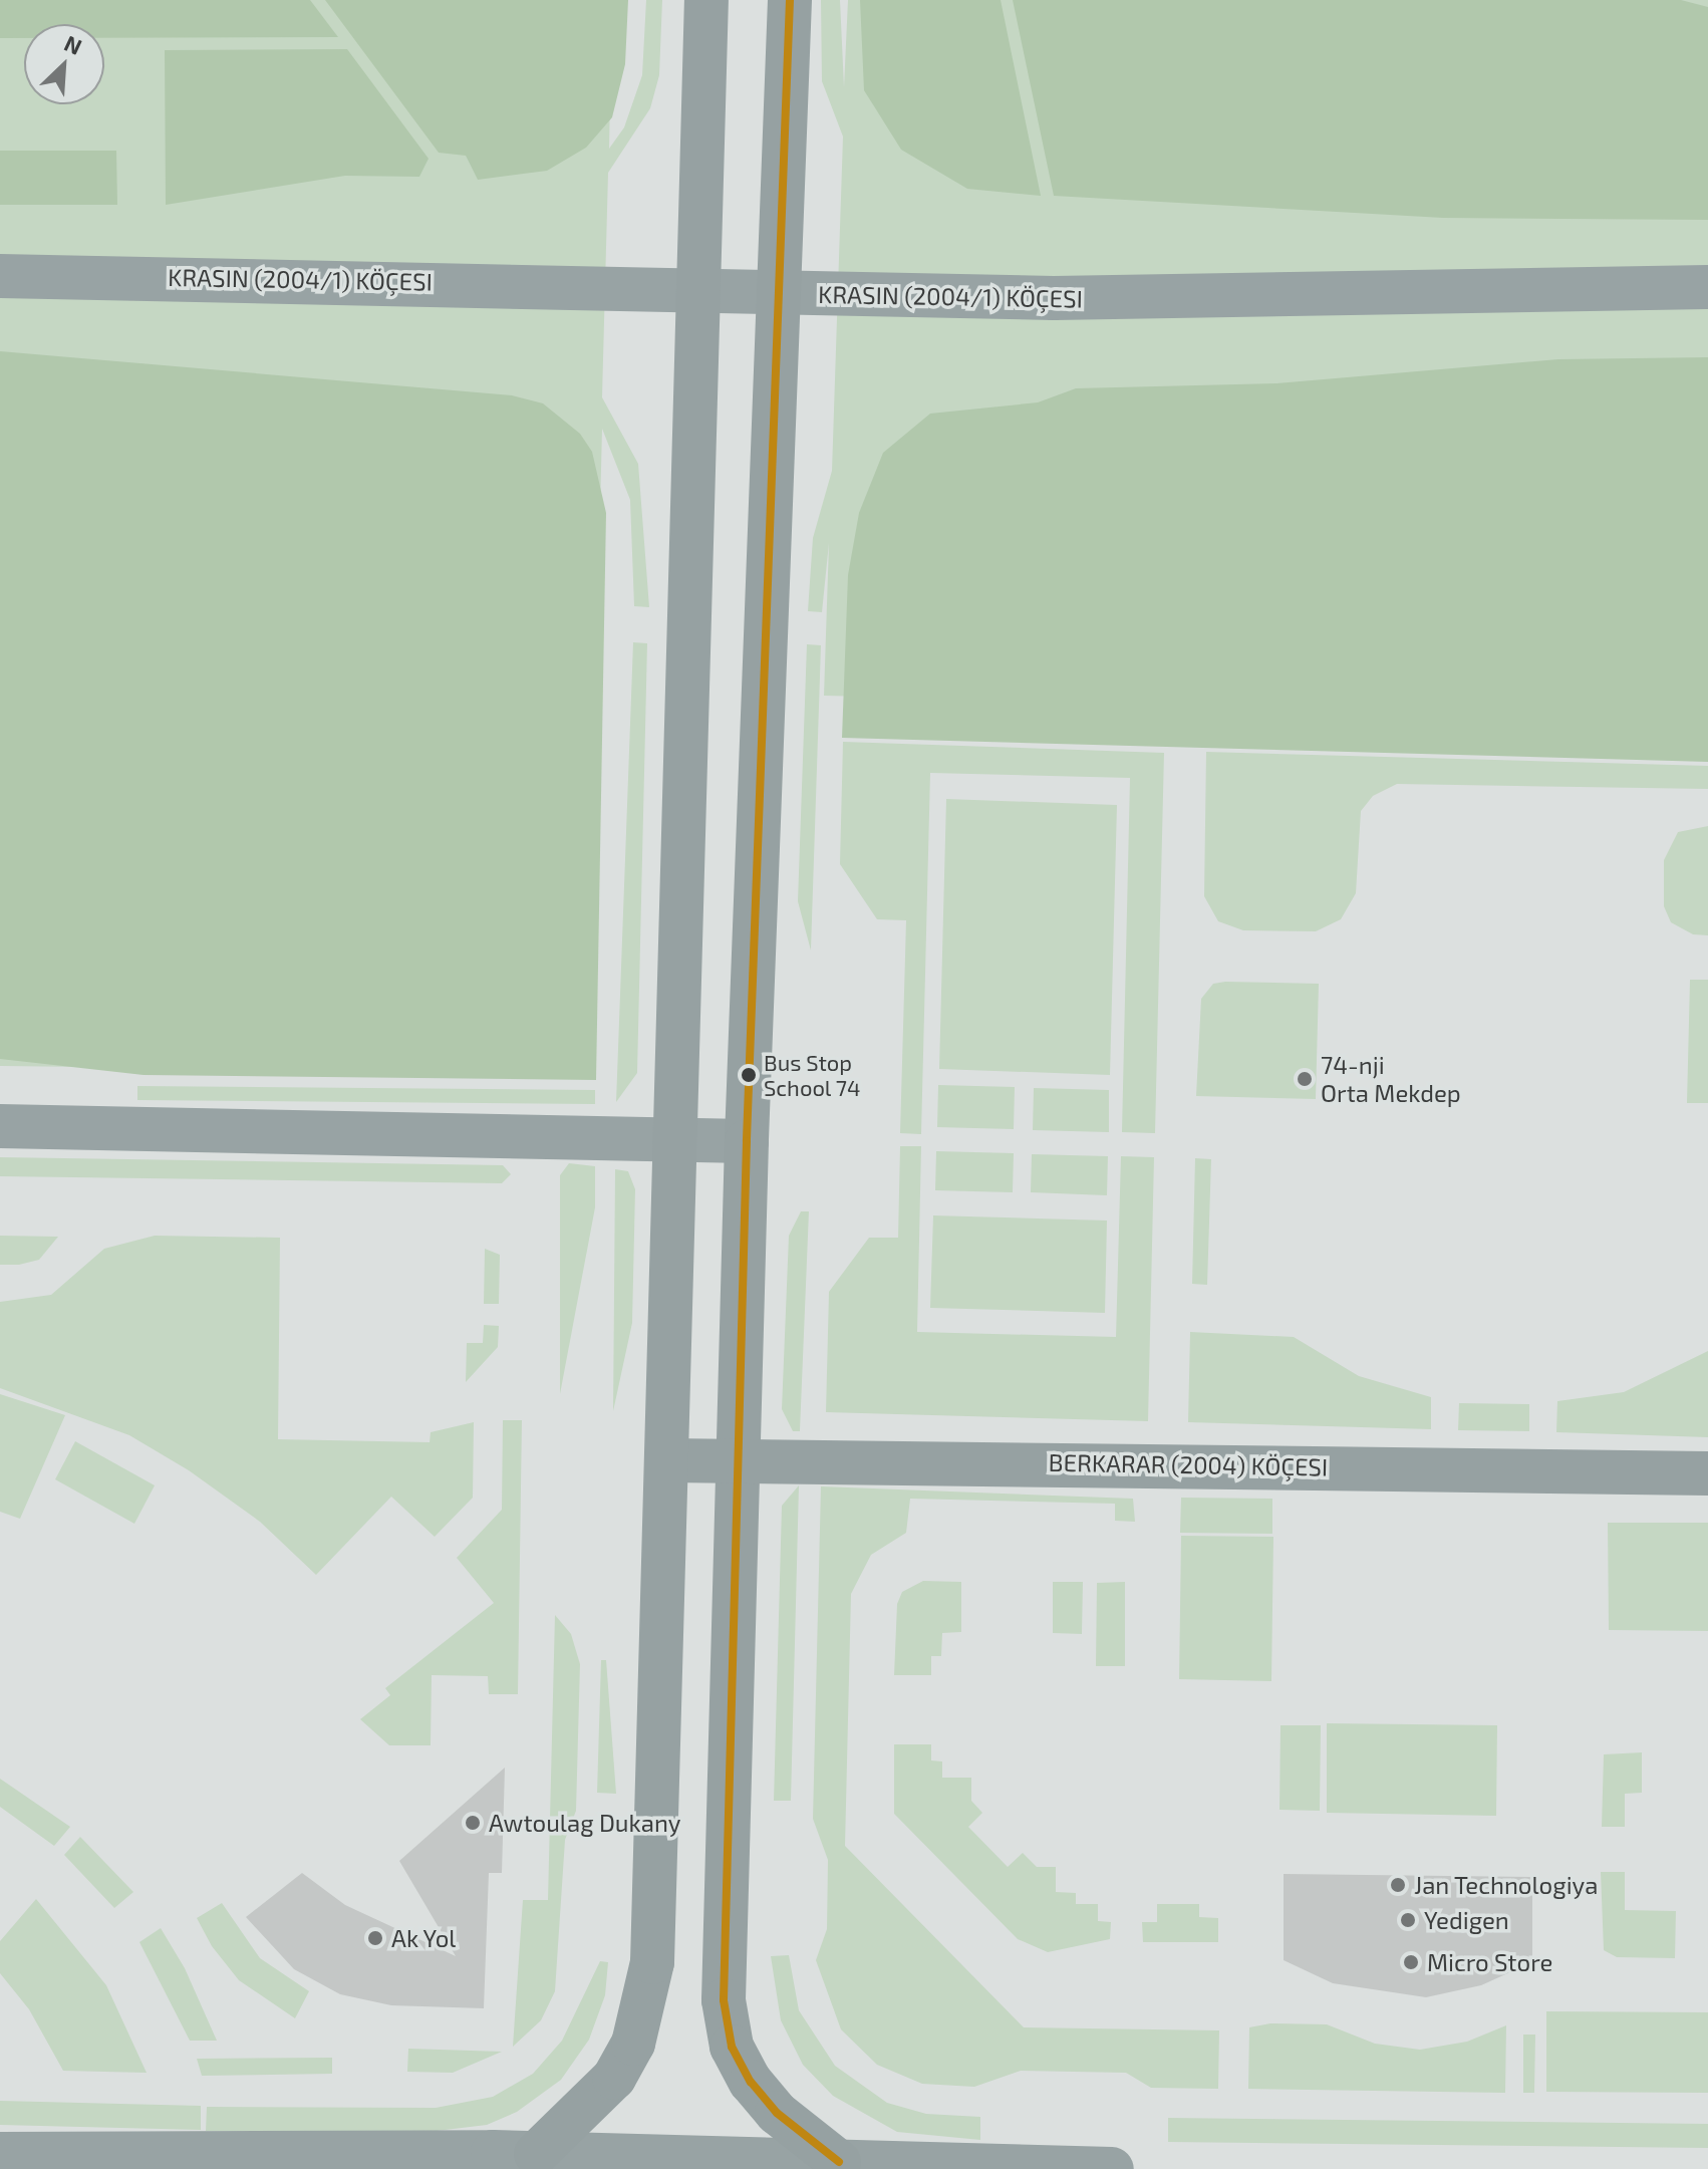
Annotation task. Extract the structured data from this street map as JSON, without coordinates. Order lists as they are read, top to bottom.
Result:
{
  "streets": {
    "street": ["KRASIN (2004/1) KÖÇESI", "BERKARAR (2004) KÖÇESI"]
  },
  "places": [
    "Bus Stop School 74",
    "74-nji Orta Mekdep",
    "Awtoulag Dukany",
    "Jan Technologiya",
    "Yedigen",
    "Ak Yol",
    "Micro Store"
  ],
  "north": "top right"
}
